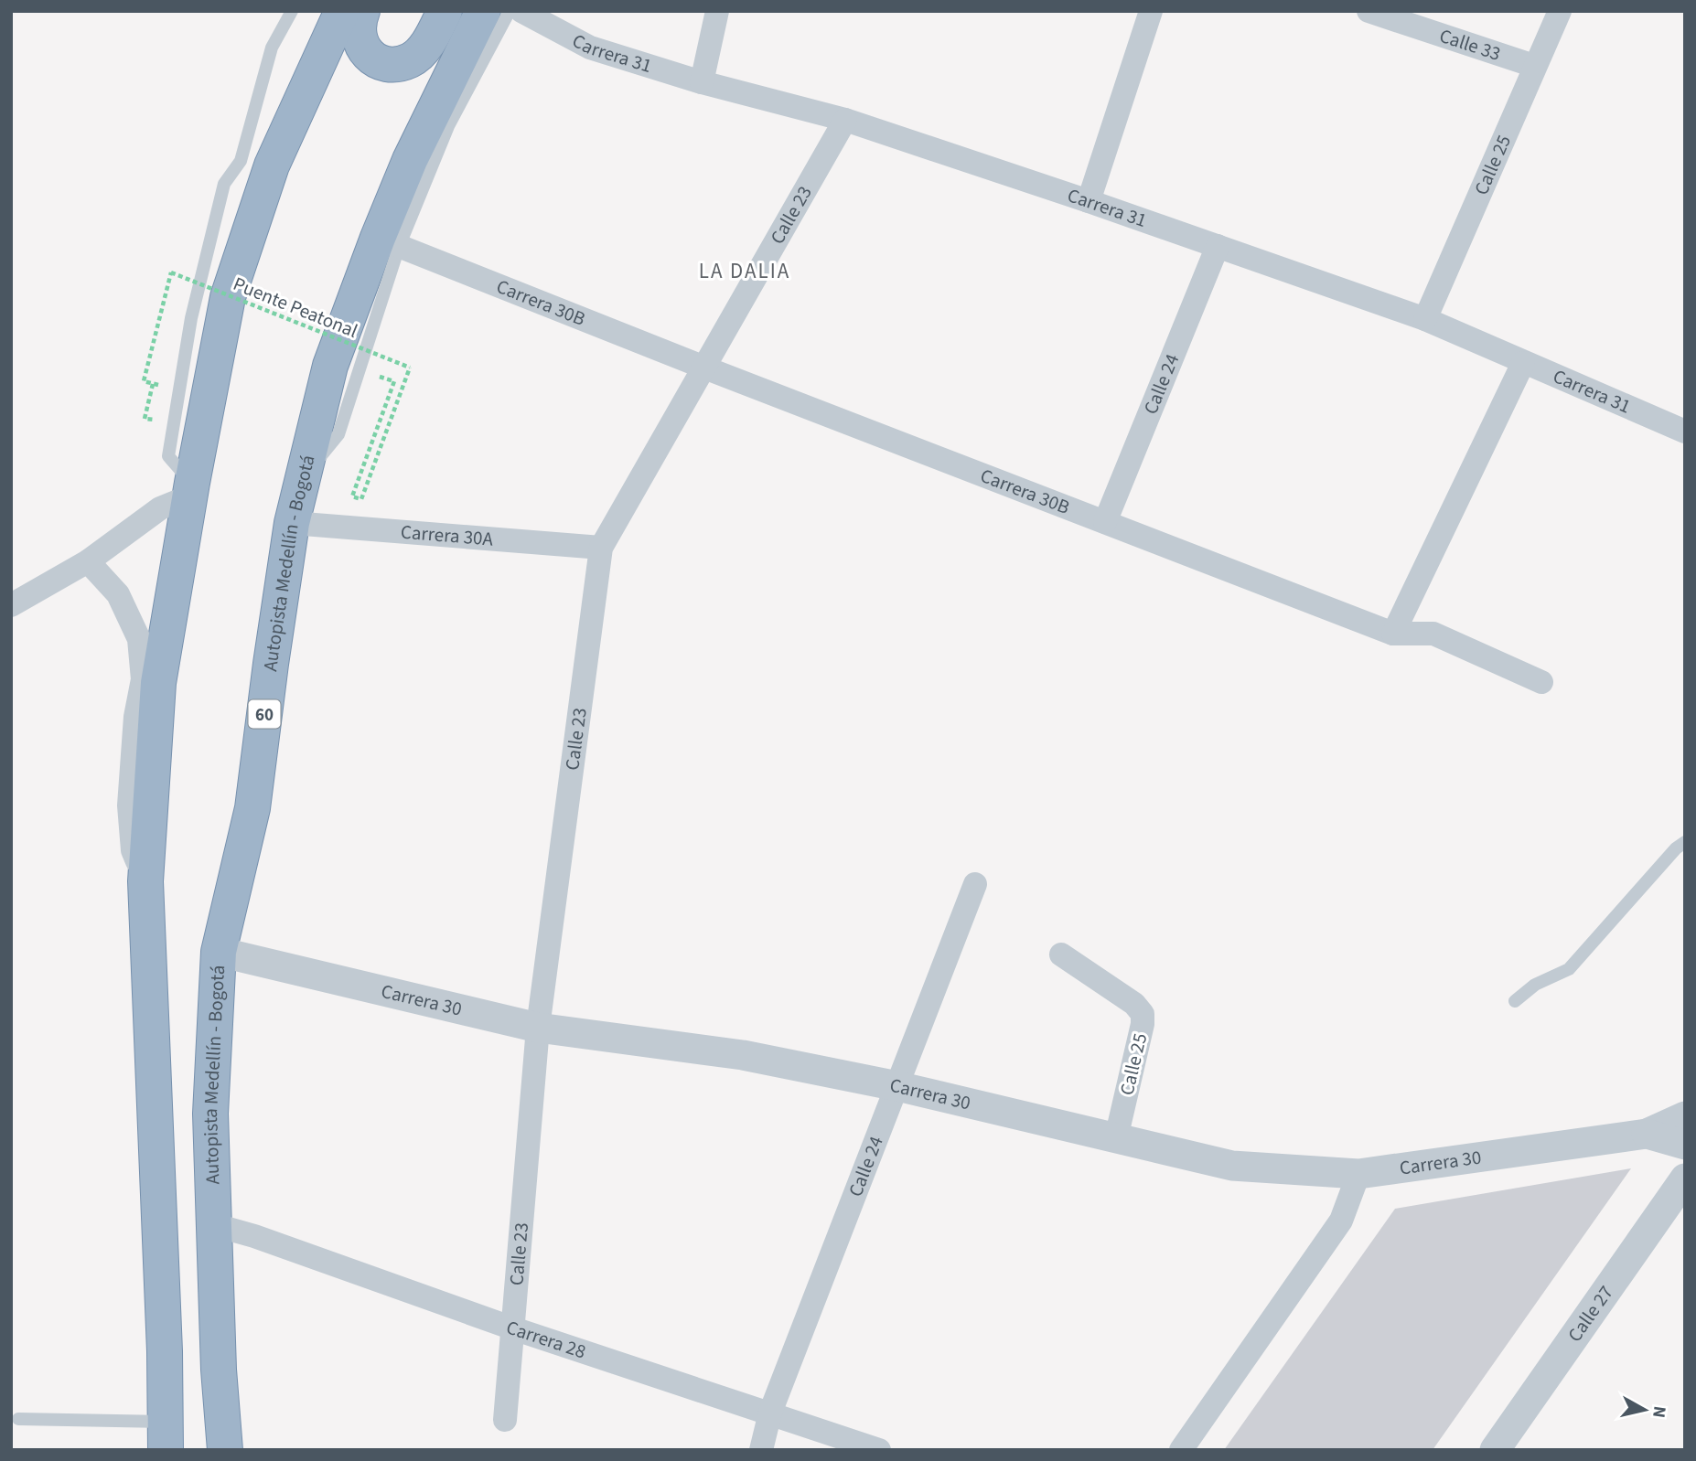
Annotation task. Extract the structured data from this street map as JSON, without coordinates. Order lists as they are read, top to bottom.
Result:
{
  "streets": {
    "highway": ["Autopista Medellín - Bogotá", "60"],
    "street": [
      "Calle 33",
      "Carrera 31",
      "Calle 25",
      "Calle 23",
      "Carrera 30B",
      "Calle 24",
      "Carrera 30A",
      "Carrera 30",
      "Calle 27",
      "Carrera 28"
    ],
    "path": ["Puente Peatonal"]
  },
  "crossings": [
    ["Calle 33", "Calle 25"],
    ["Carrera 31", "Calle 25"],
    ["Carrera 31", "Calle 23"],
    ["Carrera 31", "Calle 24"],
    ["Calle 25", "Carrera 30"],
    ["Calle 23", "Carrera 30B"],
    ["Calle 23", "Carrera 30A"],
    ["Calle 23", "Carrera 30"],
    ["Calle 23", "Carrera 28"],
    ["Carrera 30B", "Calle 24"],
    ["Carrera 30B", "Autopista Medellín - Bogotá"],
    ["Calle 24", "Carrera 30"],
    ["Calle 24", "Carrera 28"],
    ["Carrera 30A", "Autopista Medellín - Bogotá"],
    ["Autopista Medellín - Bogotá", "Carrera 30"],
    ["Autopista Medellín - Bogotá", "Carrera 28"]
  ],
  "districts": ["LA DALIA"],
  "north": "right"
}
